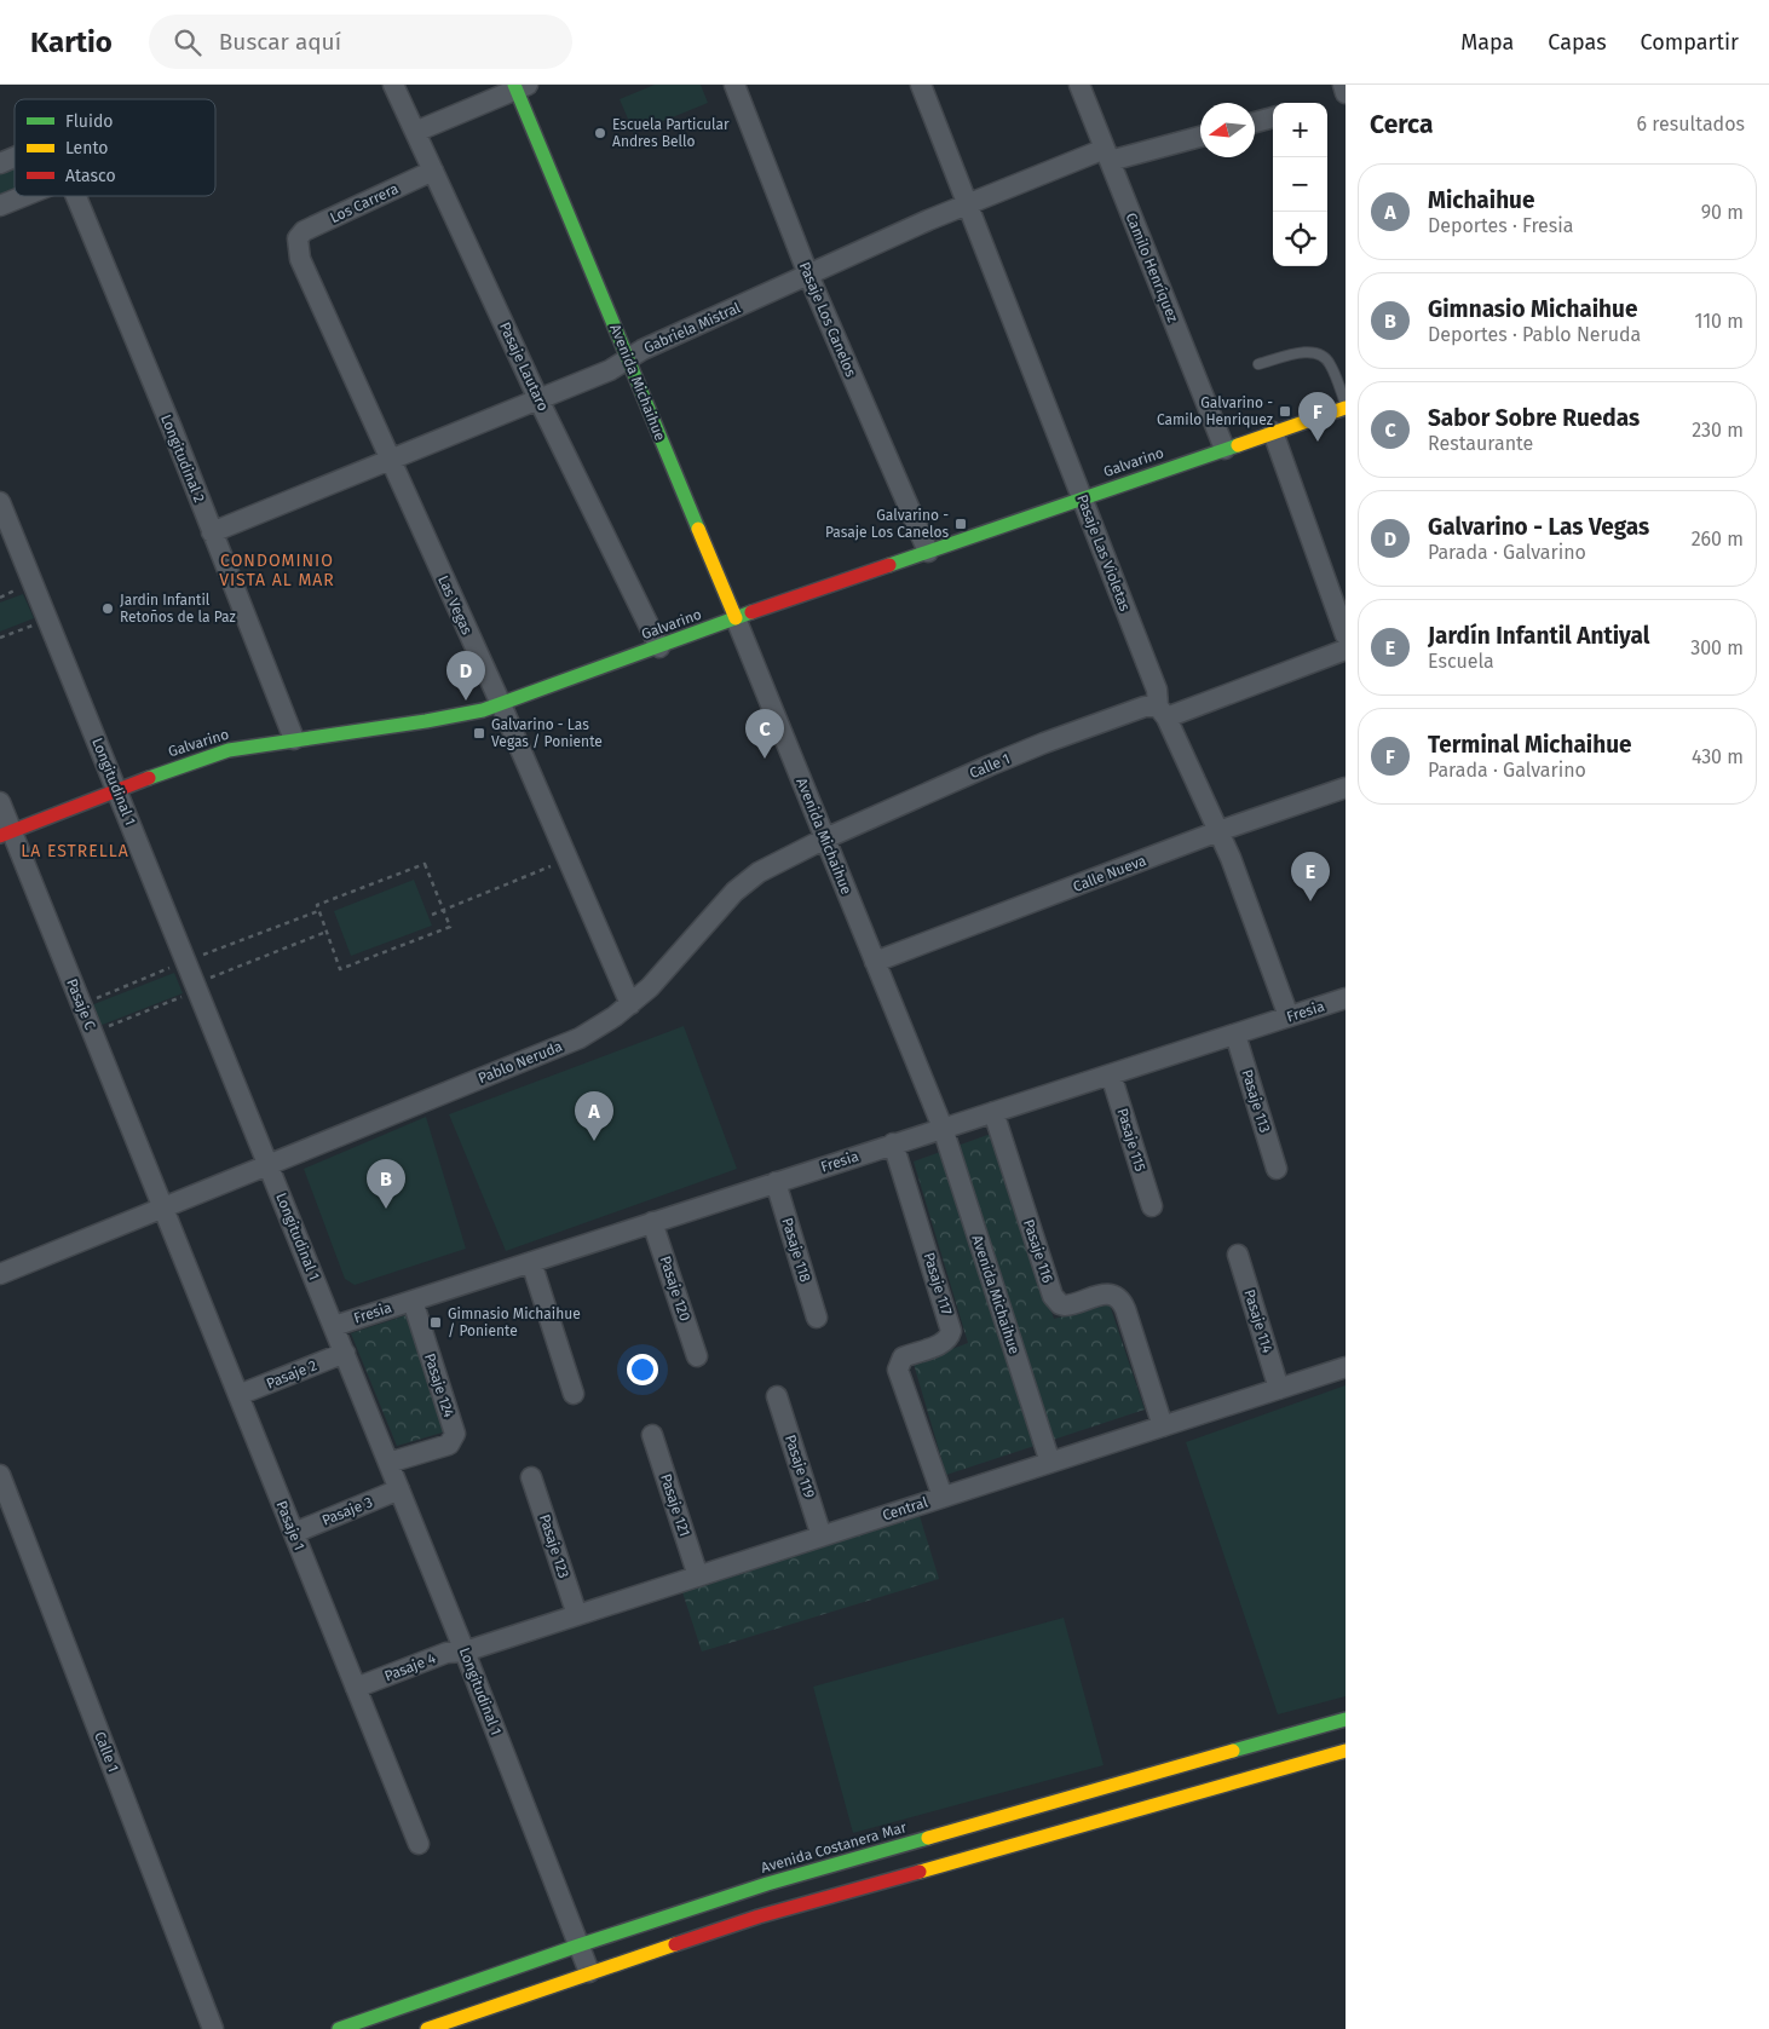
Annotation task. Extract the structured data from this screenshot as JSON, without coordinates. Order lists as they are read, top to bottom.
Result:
{
  "streets": {
    "main road": ["Avenida Michaihue", "Galvarino", "Avenida Costanera Mar"],
    "street": [
      "Los Carrera",
      "Camilo Henríquez",
      "Pasaje Los Canelos",
      "Gabriela Mistral",
      "Pasaje Lautaro",
      "Longitudinal 2",
      "Pasaje Las Violetas",
      "Las Vegas",
      "Calle 1",
      "Longitudinal 1",
      "Calle Nueva",
      "Pasaje C",
      "Fresia",
      "Pablo Neruda",
      "Pasaje 113",
      "Pasaje 115",
      "Pasaje 118",
      "Pasaje 116",
      "Pasaje 117",
      "Pasaje 120",
      "Pasaje 114",
      "Pasaje 2",
      "Pasaje 124",
      "Pasaje 119",
      "Pasaje 121",
      "Central",
      "Pasaje 3",
      "Pasaje 1",
      "Pasaje 123",
      "Pasaje 4"
    ]
  },
  "crossings": [
    ["Los Carrera", "Pasaje Lautaro"],
    ["Los Carrera", "Las Vegas"],
    ["Camilo Henríquez", "Gabriela Mistral"],
    ["Camilo Henríquez", "Galvarino"],
    ["Pasaje Los Canelos", "Gabriela Mistral"],
    ["Pasaje Los Canelos", "Galvarino"],
    ["Gabriela Mistral", "Pasaje Lautaro"],
    ["Gabriela Mistral", "Avenida Michaihue"],
    ["Gabriela Mistral", "Longitudinal 2"],
    ["Gabriela Mistral", "Pasaje Las Violetas"],
    ["Gabriela Mistral", "Las Vegas"],
    ["Pasaje Lautaro", "Galvarino"],
    ["Avenida Michaihue", "Galvarino"],
    ["Avenida Michaihue", "Calle 1"],
    ["Avenida Michaihue", "Calle Nueva"],
    ["Avenida Michaihue", "Fresia"],
    ["Avenida Michaihue", "Pablo Neruda"],
    ["Avenida Michaihue", "Central"],
    ["Longitudinal 2", "Galvarino"],
    ["Galvarino", "Pasaje Las Violetas"],
    ["Galvarino", "Las Vegas"],
    ["Galvarino", "Longitudinal 1"],
    ["Galvarino", "Pasaje C"],
    ["Pasaje Las Violetas", "Calle 1"],
    ["Pasaje Las Violetas", "Calle Nueva"],
    ["Pasaje Las Violetas", "Fresia"],
    ["Las Vegas", "Pablo Neruda"],
    ["Calle 1", "Pablo Neruda"],
    ["Longitudinal 1", "Fresia"],
    ["Longitudinal 1", "Pablo Neruda"],
    ["Longitudinal 1", "Pasaje 2"],
    ["Longitudinal 1", "Pasaje 124"],
    ["Longitudinal 1", "Central"],
    ["Longitudinal 1", "Pasaje 3"],
    ["Longitudinal 1", "Pasaje 4"],
    ["Longitudinal 1", "Avenida Costanera Mar"],
    ["Pasaje C", "Pablo Neruda"],
    ["Pasaje C", "Pasaje 1"],
    ["Fresia", "Pasaje 113"],
    ["Fresia", "Pasaje 115"],
    ["Fresia", "Pasaje 118"],
    ["Fresia", "Pasaje 116"],
    ["Fresia", "Pasaje 117"],
    ["Fresia", "Pasaje 120"],
    ["Fresia", "Pasaje 124"],
    ["Pablo Neruda", "Pasaje 1"],
    ["Pasaje 116", "Central"],
    ["Pasaje 117", "Central"],
    ["Pasaje 114", "Central"],
    ["Pasaje 2", "Pasaje 1"],
    ["Pasaje 119", "Central"],
    ["Pasaje 121", "Central"],
    ["Central", "Pasaje 123"],
    ["Central", "Pasaje 4"],
    ["Pasaje 3", "Pasaje 1"],
    ["Pasaje 1", "Pasaje 4"]
  ],
  "districts": ["CONDOMINIO VISTA AL MAR", "LA ESTRELLA"],
  "places": {
    "other": ["Escuela Particular Andres Bello", "Jardin Infantil Retoños de la Paz"],
    "transit": [
      "Galvarino - Camilo Henriquez",
      "Galvarino - Pasaje Los Canelos",
      "Galvarino - Las Vegas / Poniente",
      "Gimnasio Michaihue / Poniente"
    ]
  },
  "legend": ["Fluido", "Lento", "Atasco"],
  "north": "left",
  "page": {
    "header": "Kartio",
    "search": "Buscar aquí",
    "nav": ["Mapa", "Capas", "Compartir"],
    "heading": ["Cerca", "6 resultados"],
    "map_buttons": ["+", "−"],
    "list": [
      {
        "mark": "A",
        "name": "Michaihue",
        "note": "Deportes · Fresia",
        "value": "90 m"
      },
      {
        "mark": "B",
        "name": "Gimnasio Michaihue",
        "note": "Deportes · Pablo Neruda",
        "value": "110 m"
      },
      {
        "mark": "C",
        "name": "Sabor Sobre Ruedas",
        "note": "Restaurante",
        "value": "230 m"
      },
      {
        "mark": "D",
        "name": "Galvarino - Las Vegas",
        "note": "Parada · Galvarino",
        "value": "260 m"
      },
      {
        "mark": "E",
        "name": "Jardín Infantil Antiyal",
        "note": "Escuela",
        "value": "300 m"
      },
      {
        "mark": "F",
        "name": "Terminal Michaihue",
        "note": "Parada · Galvarino",
        "value": "430 m"
      }
    ],
    "pins": [
      "F",
      "D",
      "C",
      "E",
      "A",
      "B"
    ]
  }
}
